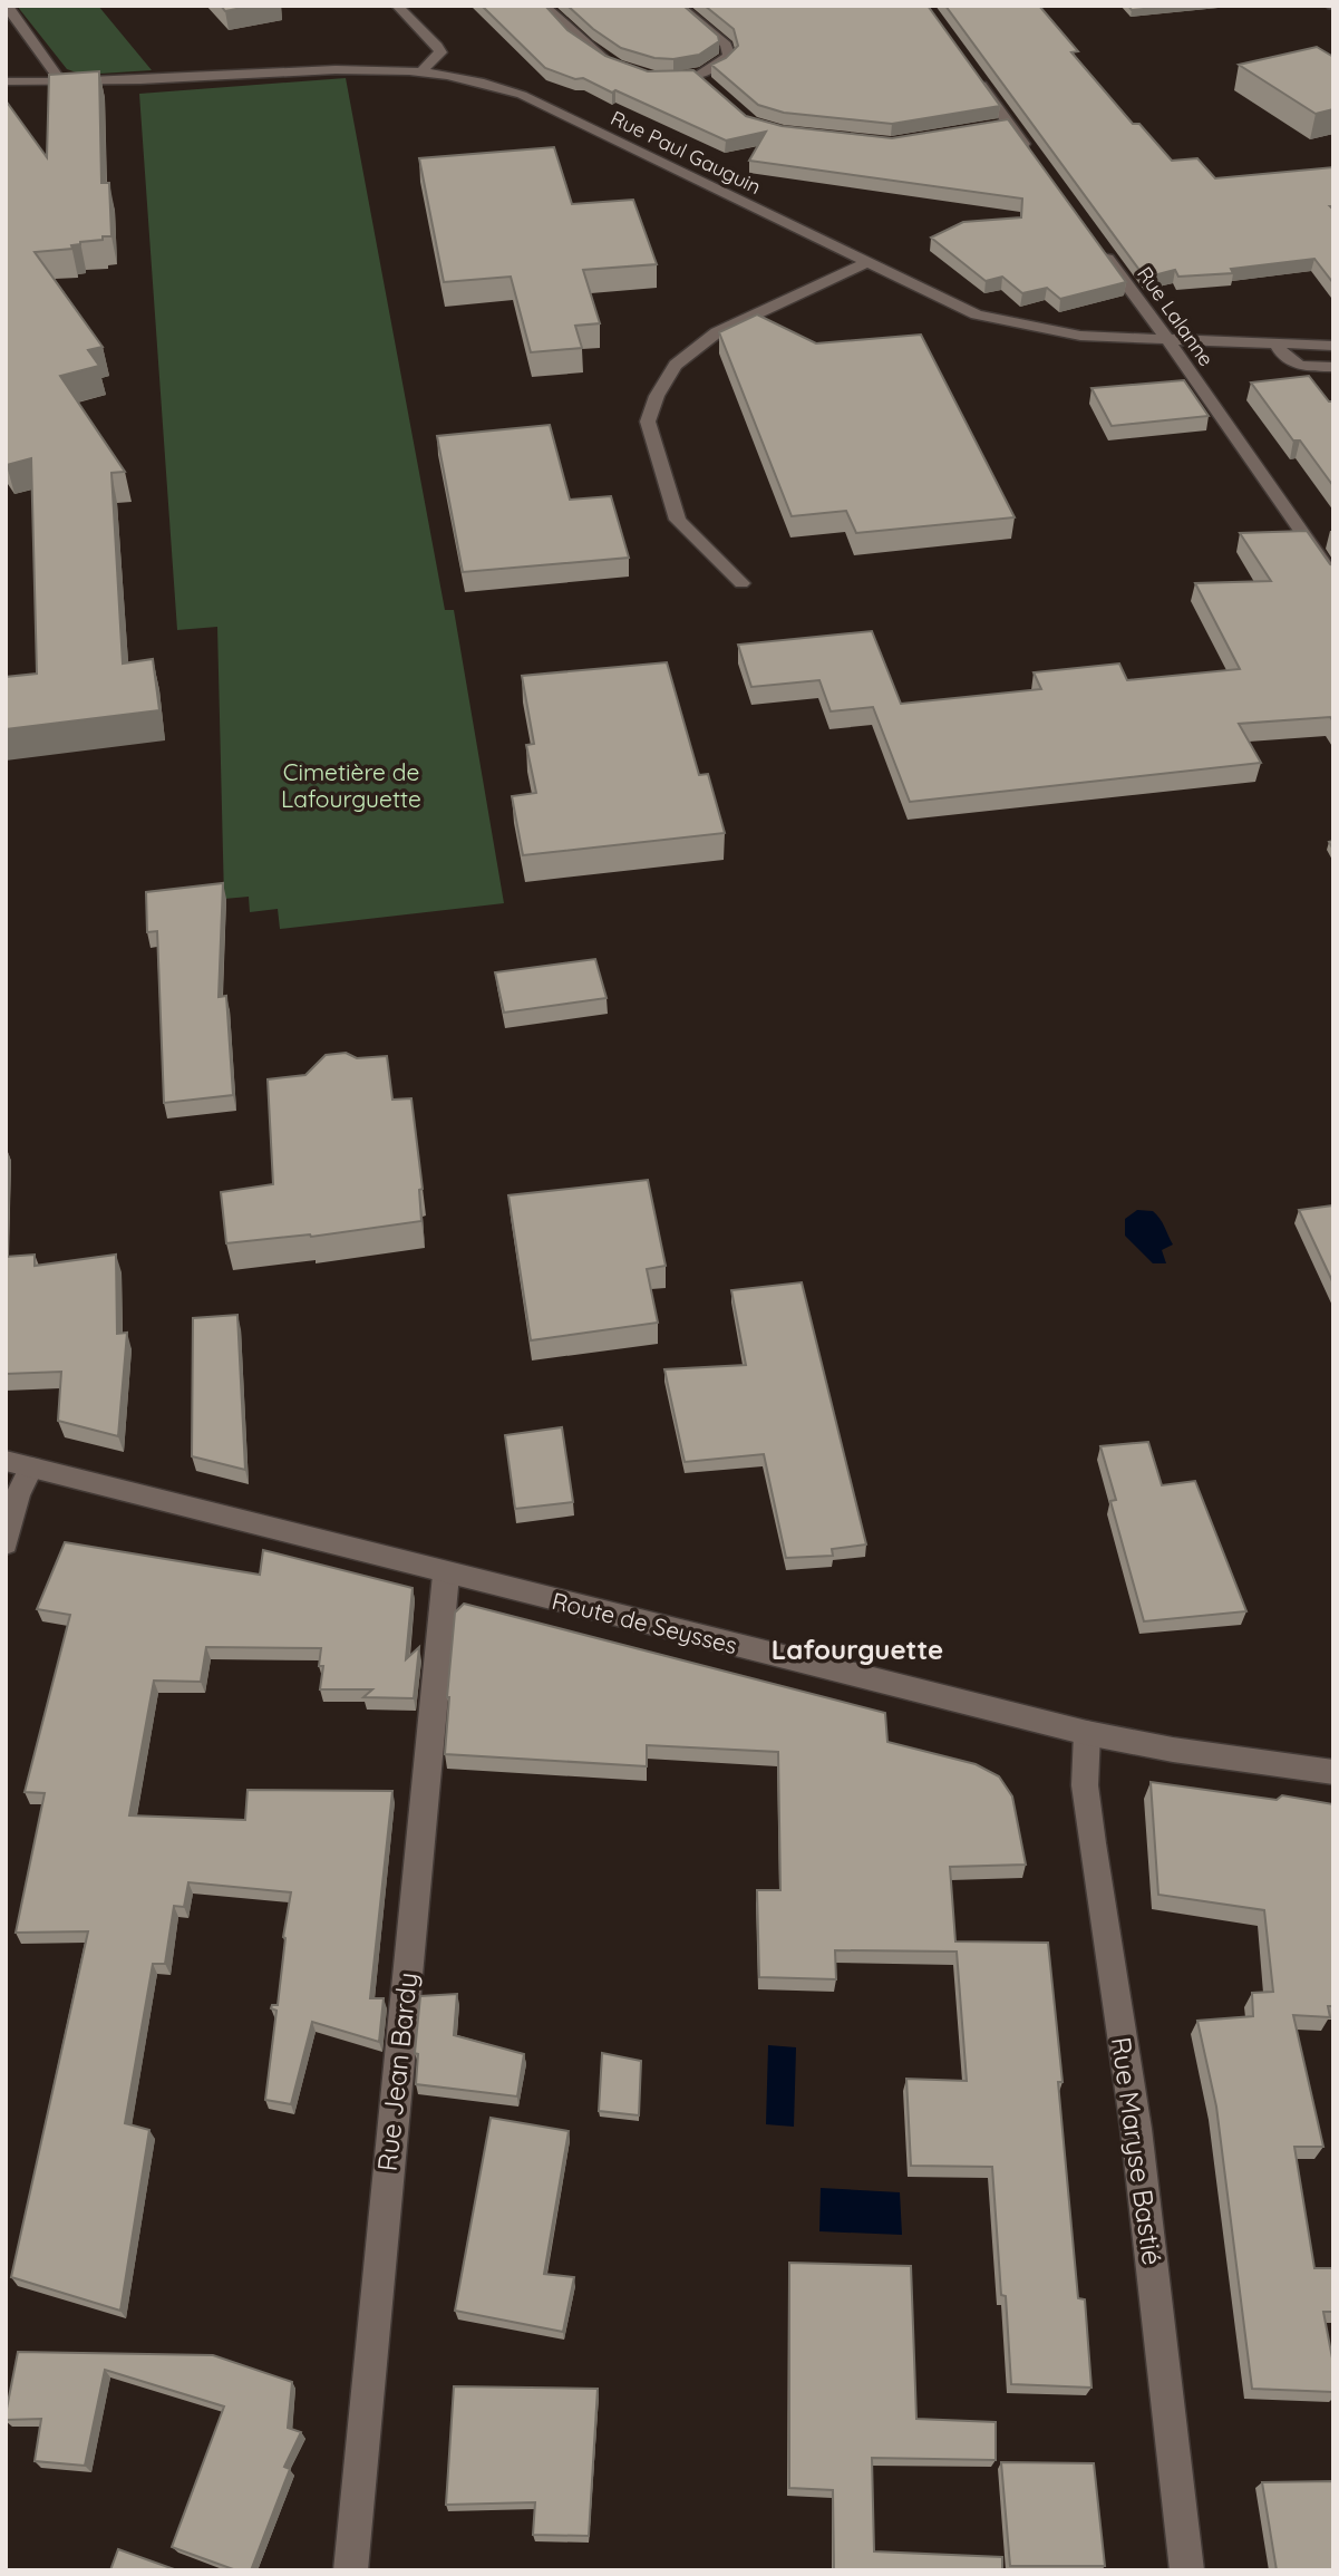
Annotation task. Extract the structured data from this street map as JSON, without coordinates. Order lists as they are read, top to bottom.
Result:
{
  "streets": {
    "street": [
      "Rue Paul Gauguin",
      "Rue Lalanne",
      "Route de Seysses",
      "Rue Jean Bardy",
      "Rue Maryse Bastié"
    ]
  },
  "crossings": [
    ["Rue Paul Gauguin", "Rue Lalanne"],
    ["Route de Seysses", "Rue Jean Bardy"],
    ["Route de Seysses", "Rue Maryse Bastié"]
  ],
  "districts": ["Lafourguette"],
  "parks": ["Cimetière de Lafourguette"]
}
